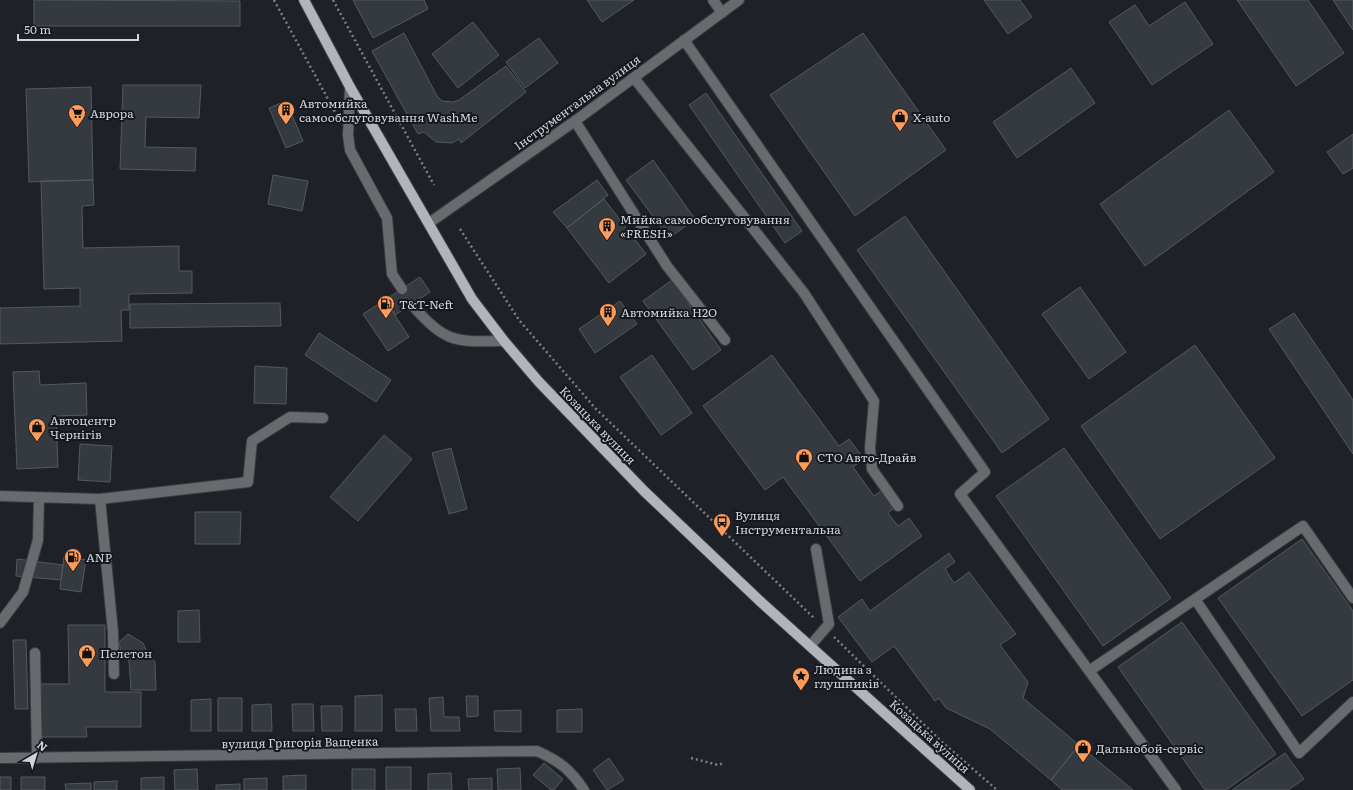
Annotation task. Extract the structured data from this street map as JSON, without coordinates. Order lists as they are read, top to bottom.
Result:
{
  "streets": {
    "main road": ["Козацька вулиця"],
    "street": ["Інструментальна вулиця", "вулиця Григорія Ващенка"]
  },
  "crossings": [
    ["Інструментальна вулиця", "Козацька вулиця"]
  ],
  "places": {
    "building": ["Автомийка самообслуговування WashMe", "Мийка самообслуговування «FRESH»", "Автомийка H2O"],
    "supermarket": ["Аврора"],
    "shop": [
      "X-auto",
      "Автоцентр Чернігів",
      "СТО Авто-Драйв",
      "Пелетон",
      "Дальнобой-сервіс"
    ],
    "fuel station": ["T&T-Neft", "ANP"],
    "bus stop": ["Вулиця Інструментальна"],
    "place": ["Людина з глушників"]
  },
  "scale_bar": "50 m",
  "north": "top right"
}
